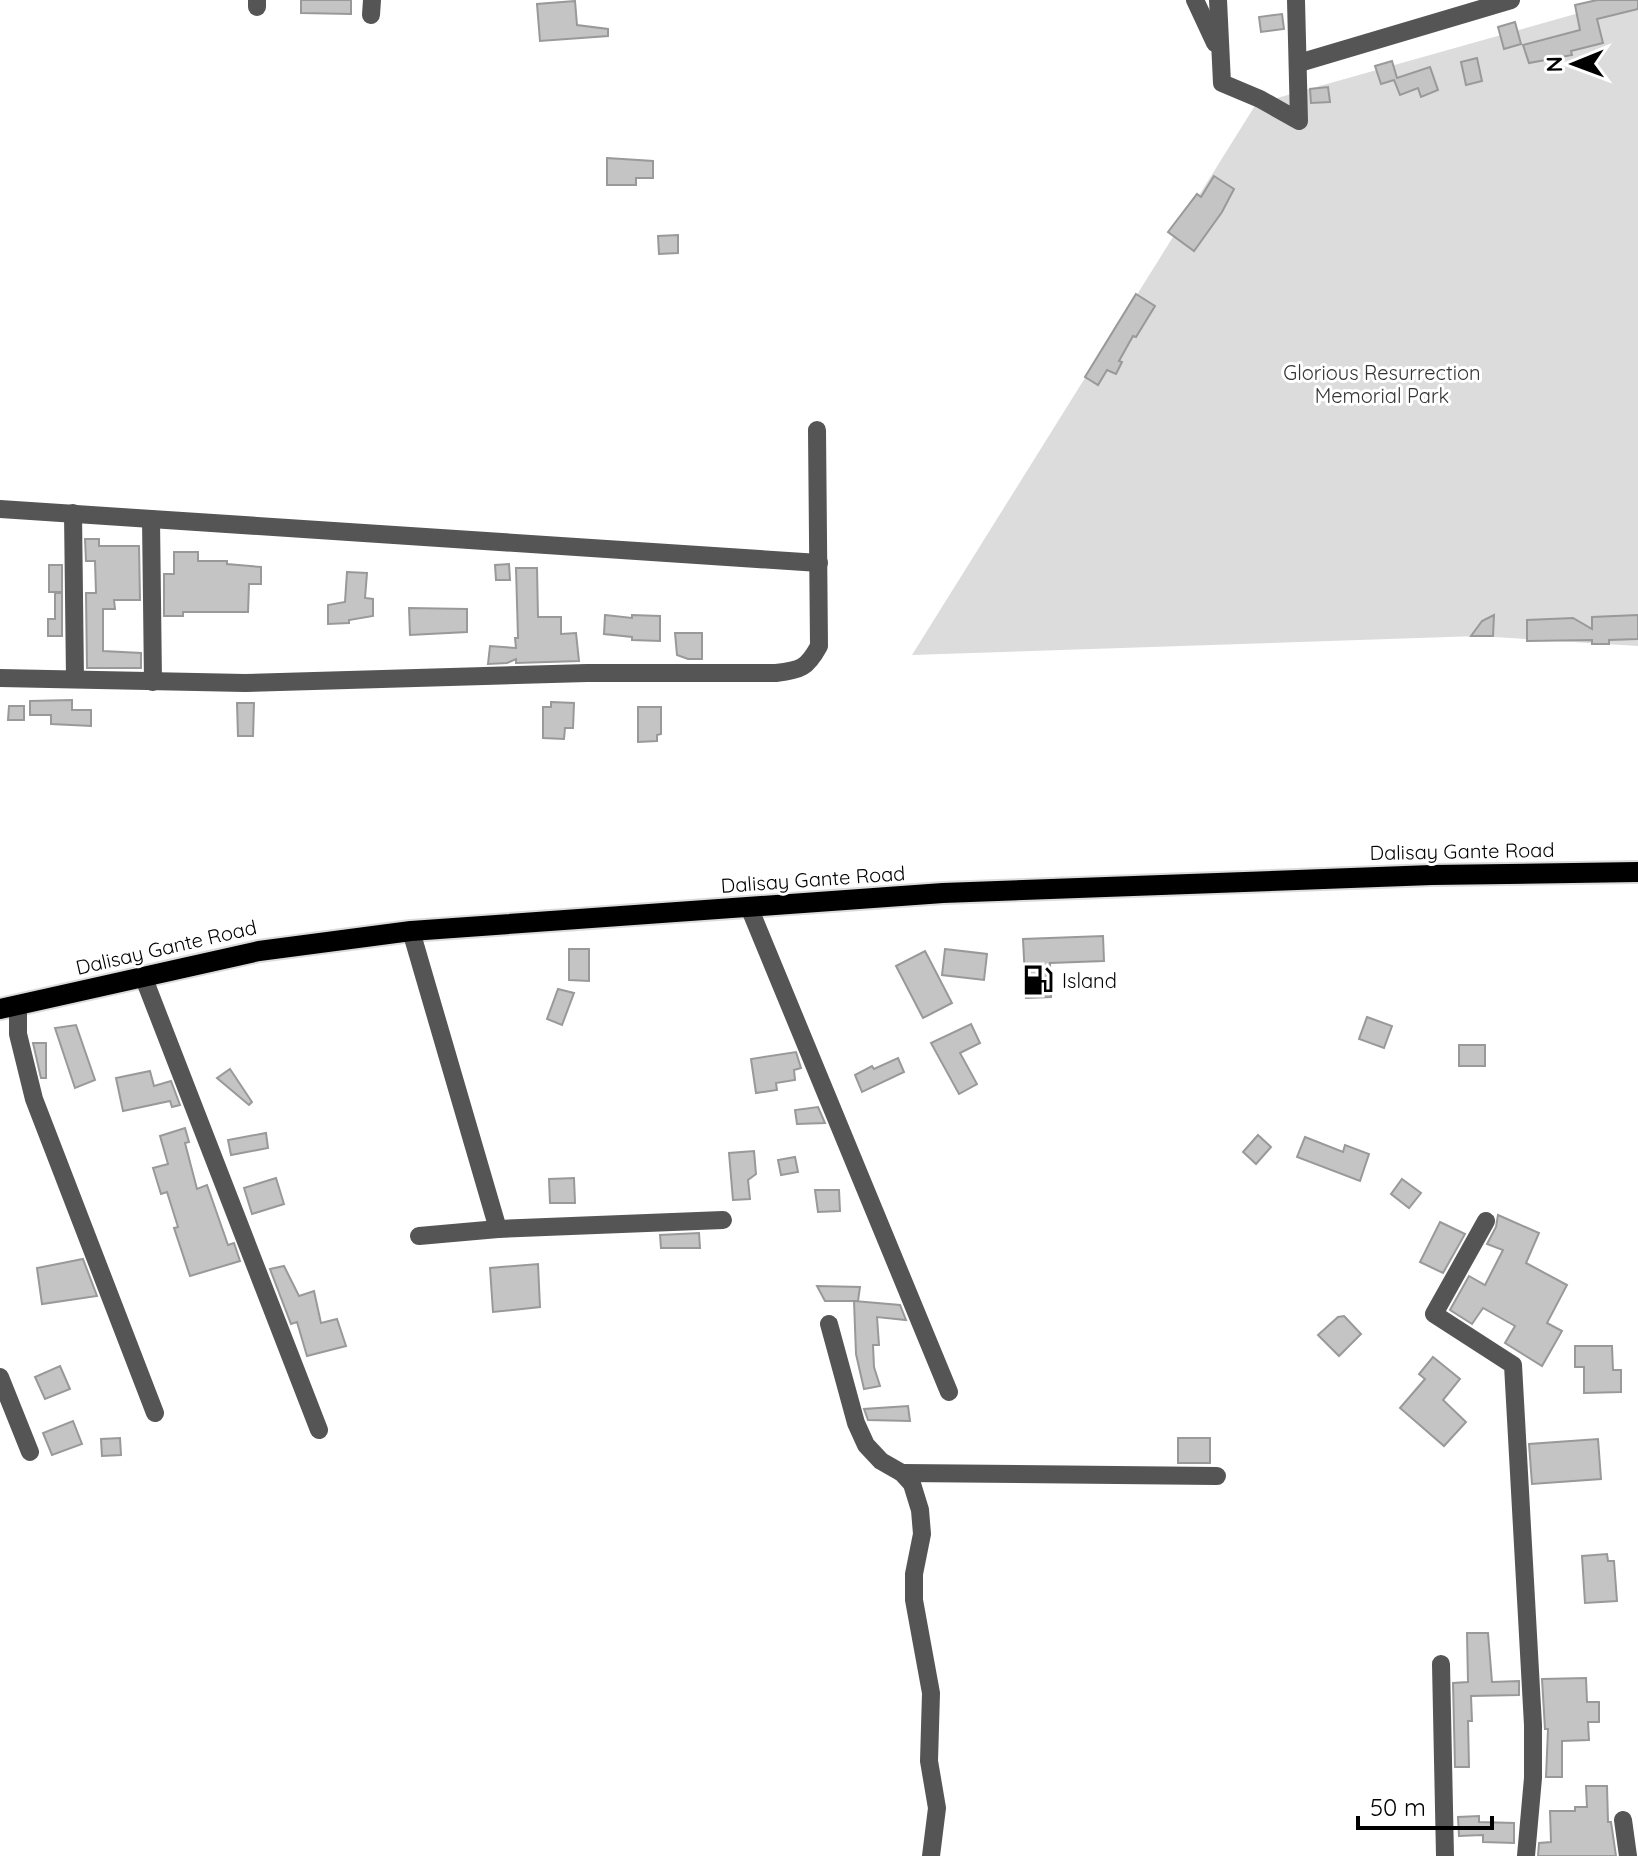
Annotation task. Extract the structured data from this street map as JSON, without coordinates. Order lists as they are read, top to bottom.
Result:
{
  "streets": {
    "main road": ["Dalisay Gante Road"]
  },
  "parks": ["Glorious Resurrection Memorial Park"],
  "places": {
    "fuel station": ["Island"]
  },
  "scale_bar": "50 m",
  "north": "left"
}
